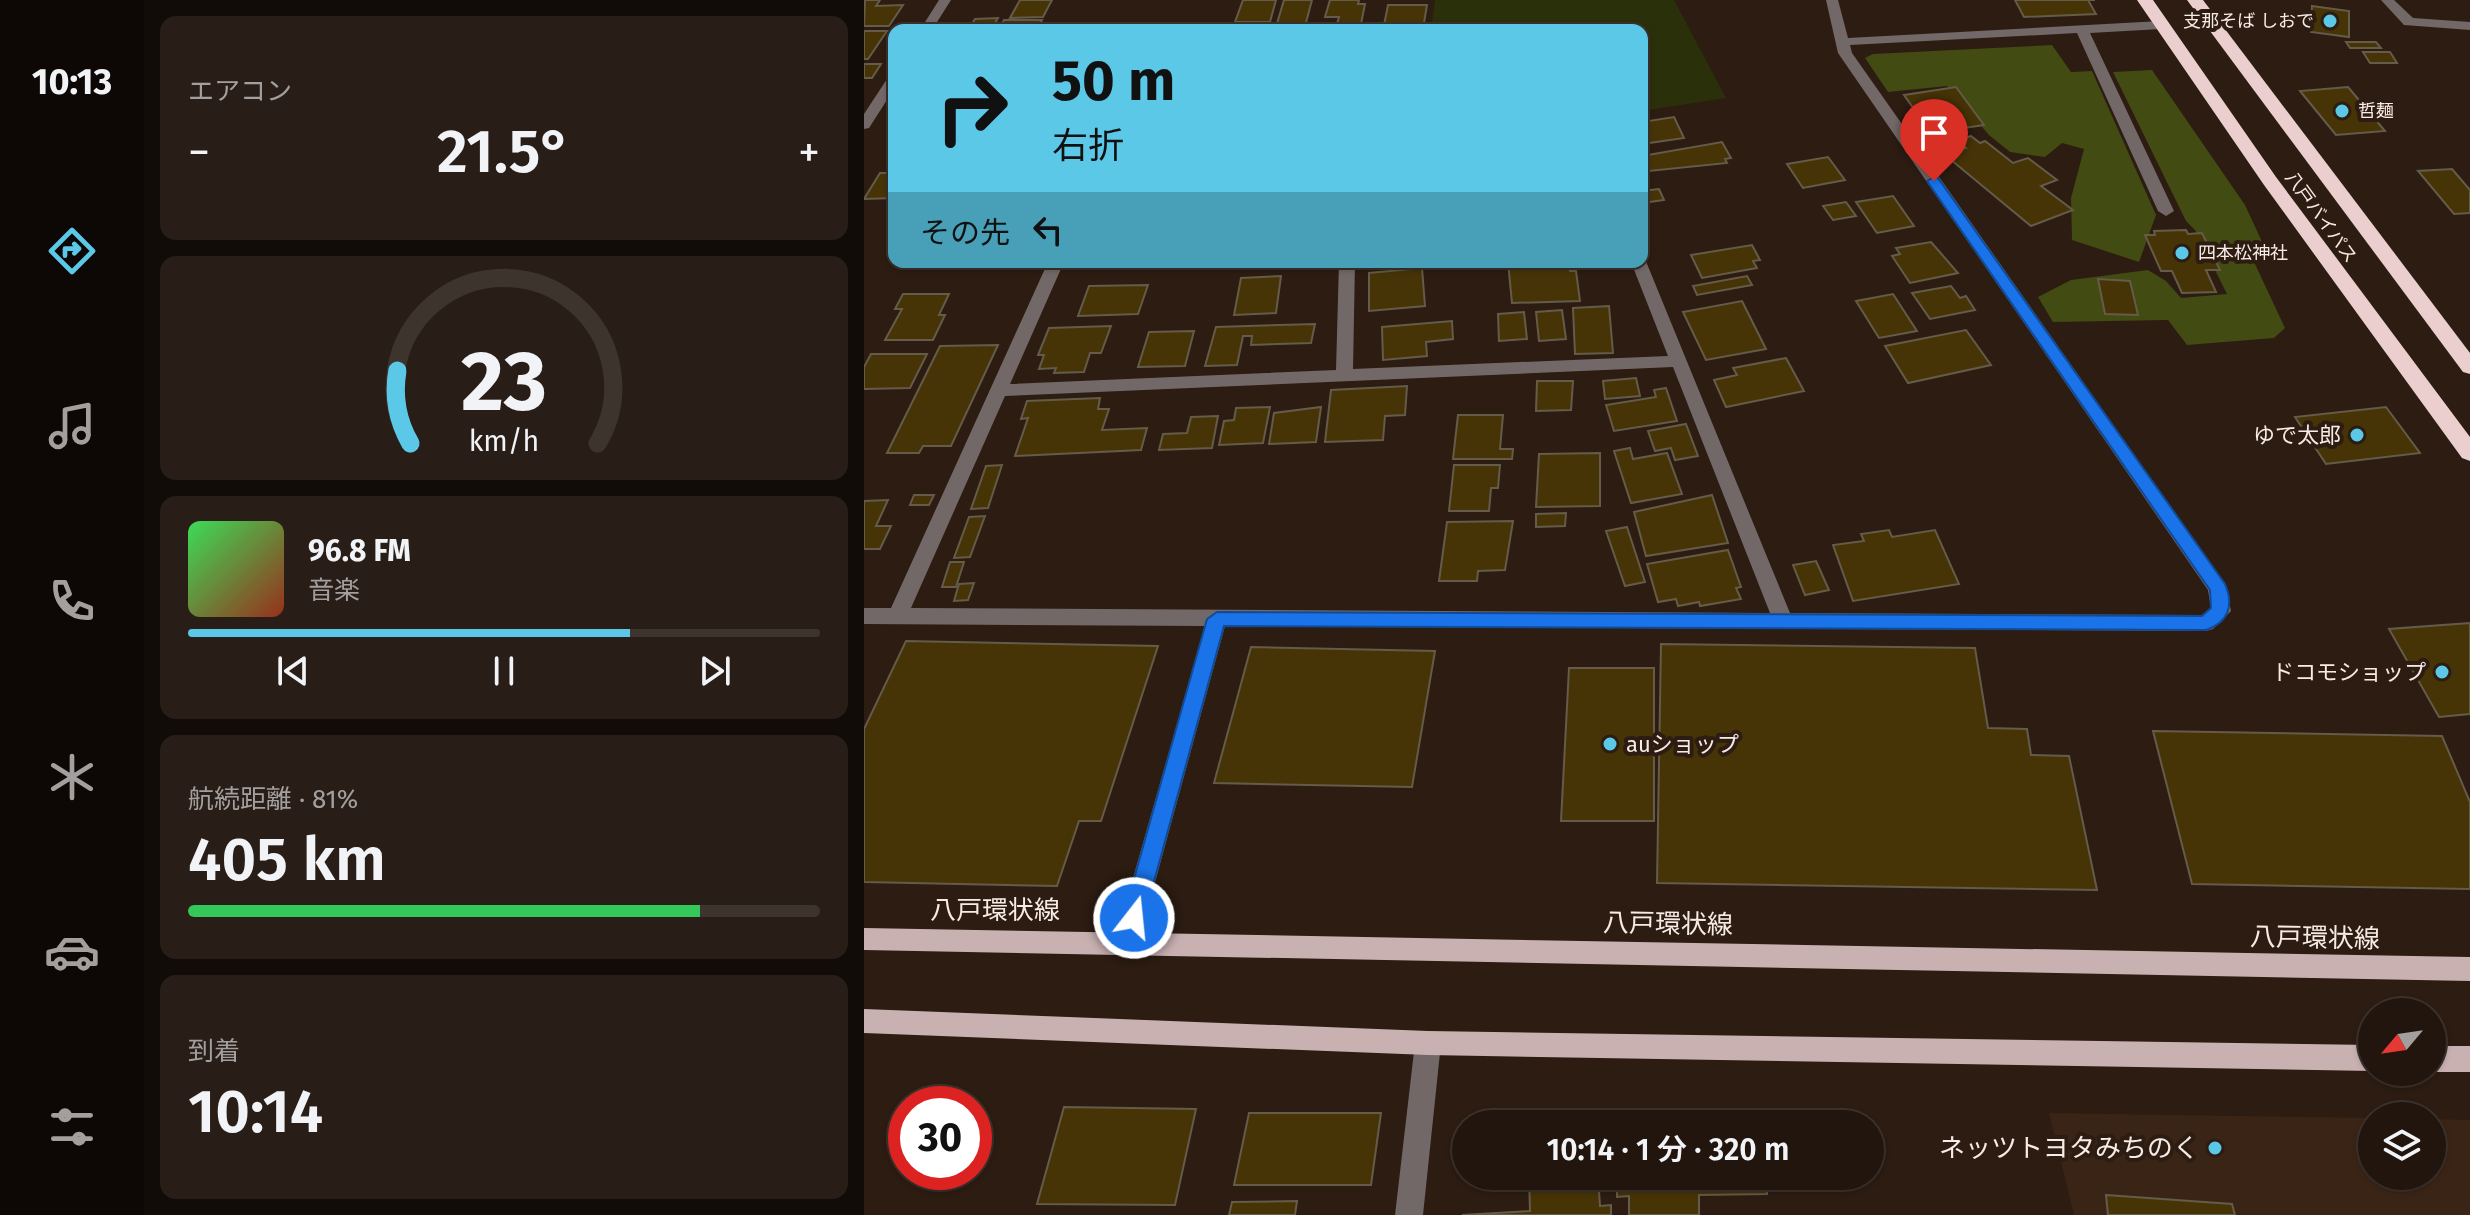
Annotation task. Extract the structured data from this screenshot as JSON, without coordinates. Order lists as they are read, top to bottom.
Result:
{
  "streets": {
    "highway": ["八戸バイパス"],
    "main road": ["八戸環状線"]
  },
  "places": [
    "支那そば しおで",
    "哲麺",
    "四本松神社",
    "ゆで太郎",
    "ドコモショップ",
    "auショップ",
    "ネッツトヨタみちのく"
  ],
  "north": "bottom left",
  "page": {
    "tabs": "10:13",
    "tile": [
      "エアコン",
      ["航続距離 · 81%", "405 km"],
      ["到着", "10:14"]
    ],
    "turn": ["50 m", "右折"],
    "heat": ["−", "21.5°", "+"],
    "then": "その先",
    "song": ["96.8 FM", "音楽"],
    "limit": "30",
    "trip": "10:14 · 1 分 · 320 m",
    "gauge": ["23", "km/h"]
  }
}
